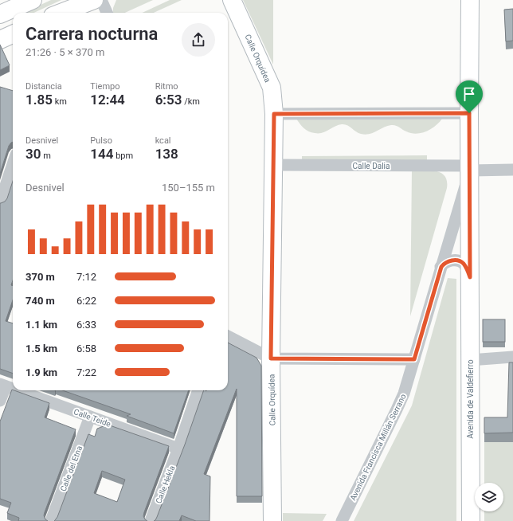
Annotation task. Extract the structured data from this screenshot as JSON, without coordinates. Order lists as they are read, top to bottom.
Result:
{
  "streets": {
    "main road": ["Calle Orquídea", "Avenida de Valdefierro"],
    "street": [
      "Calle Dalia",
      "Calle Teide",
      "Avenida Francisca Millán Serrano",
      "Calle del Etna",
      "Calle Hekla"
    ]
  },
  "crossings": [
    ["Calle Orquídea", "Calle Dalia"],
    ["Calle Dalia", "Avenida de Valdefierro"],
    ["Calle Dalia", "Avenida Francisca Millán Serrano"],
    ["Avenida de Valdefierro", "Avenida Francisca Millán Serrano"],
    ["Calle Teide", "Calle del Etna"],
    ["Calle Teide", "Calle Hekla"]
  ],
  "page": {
    "heading": ["Carrera nocturna", "21:26 · 5 × 370 m"],
    "stats": [
      ["Distancia", "1.85 km"],
      ["Tiempo", "12:44"],
      ["Ritmo", "6:53 /km"],
      ["Desnivel", "30 m"],
      ["Pulso", "144 bpm"],
      ["kcal", "138"]
    ],
    "chart": ["Desnivel", "150–155 m"],
    "list": [
      {
        "name": "370 m",
        "note": "7:12"
      },
      {
        "name": "740 m",
        "note": "6:22"
      },
      {
        "name": "1.1 km",
        "note": "6:33"
      },
      {
        "name": "1.5 km",
        "note": "6:58"
      },
      {
        "name": "1.9 km",
        "note": "7:22"
      }
    ]
  }
}
